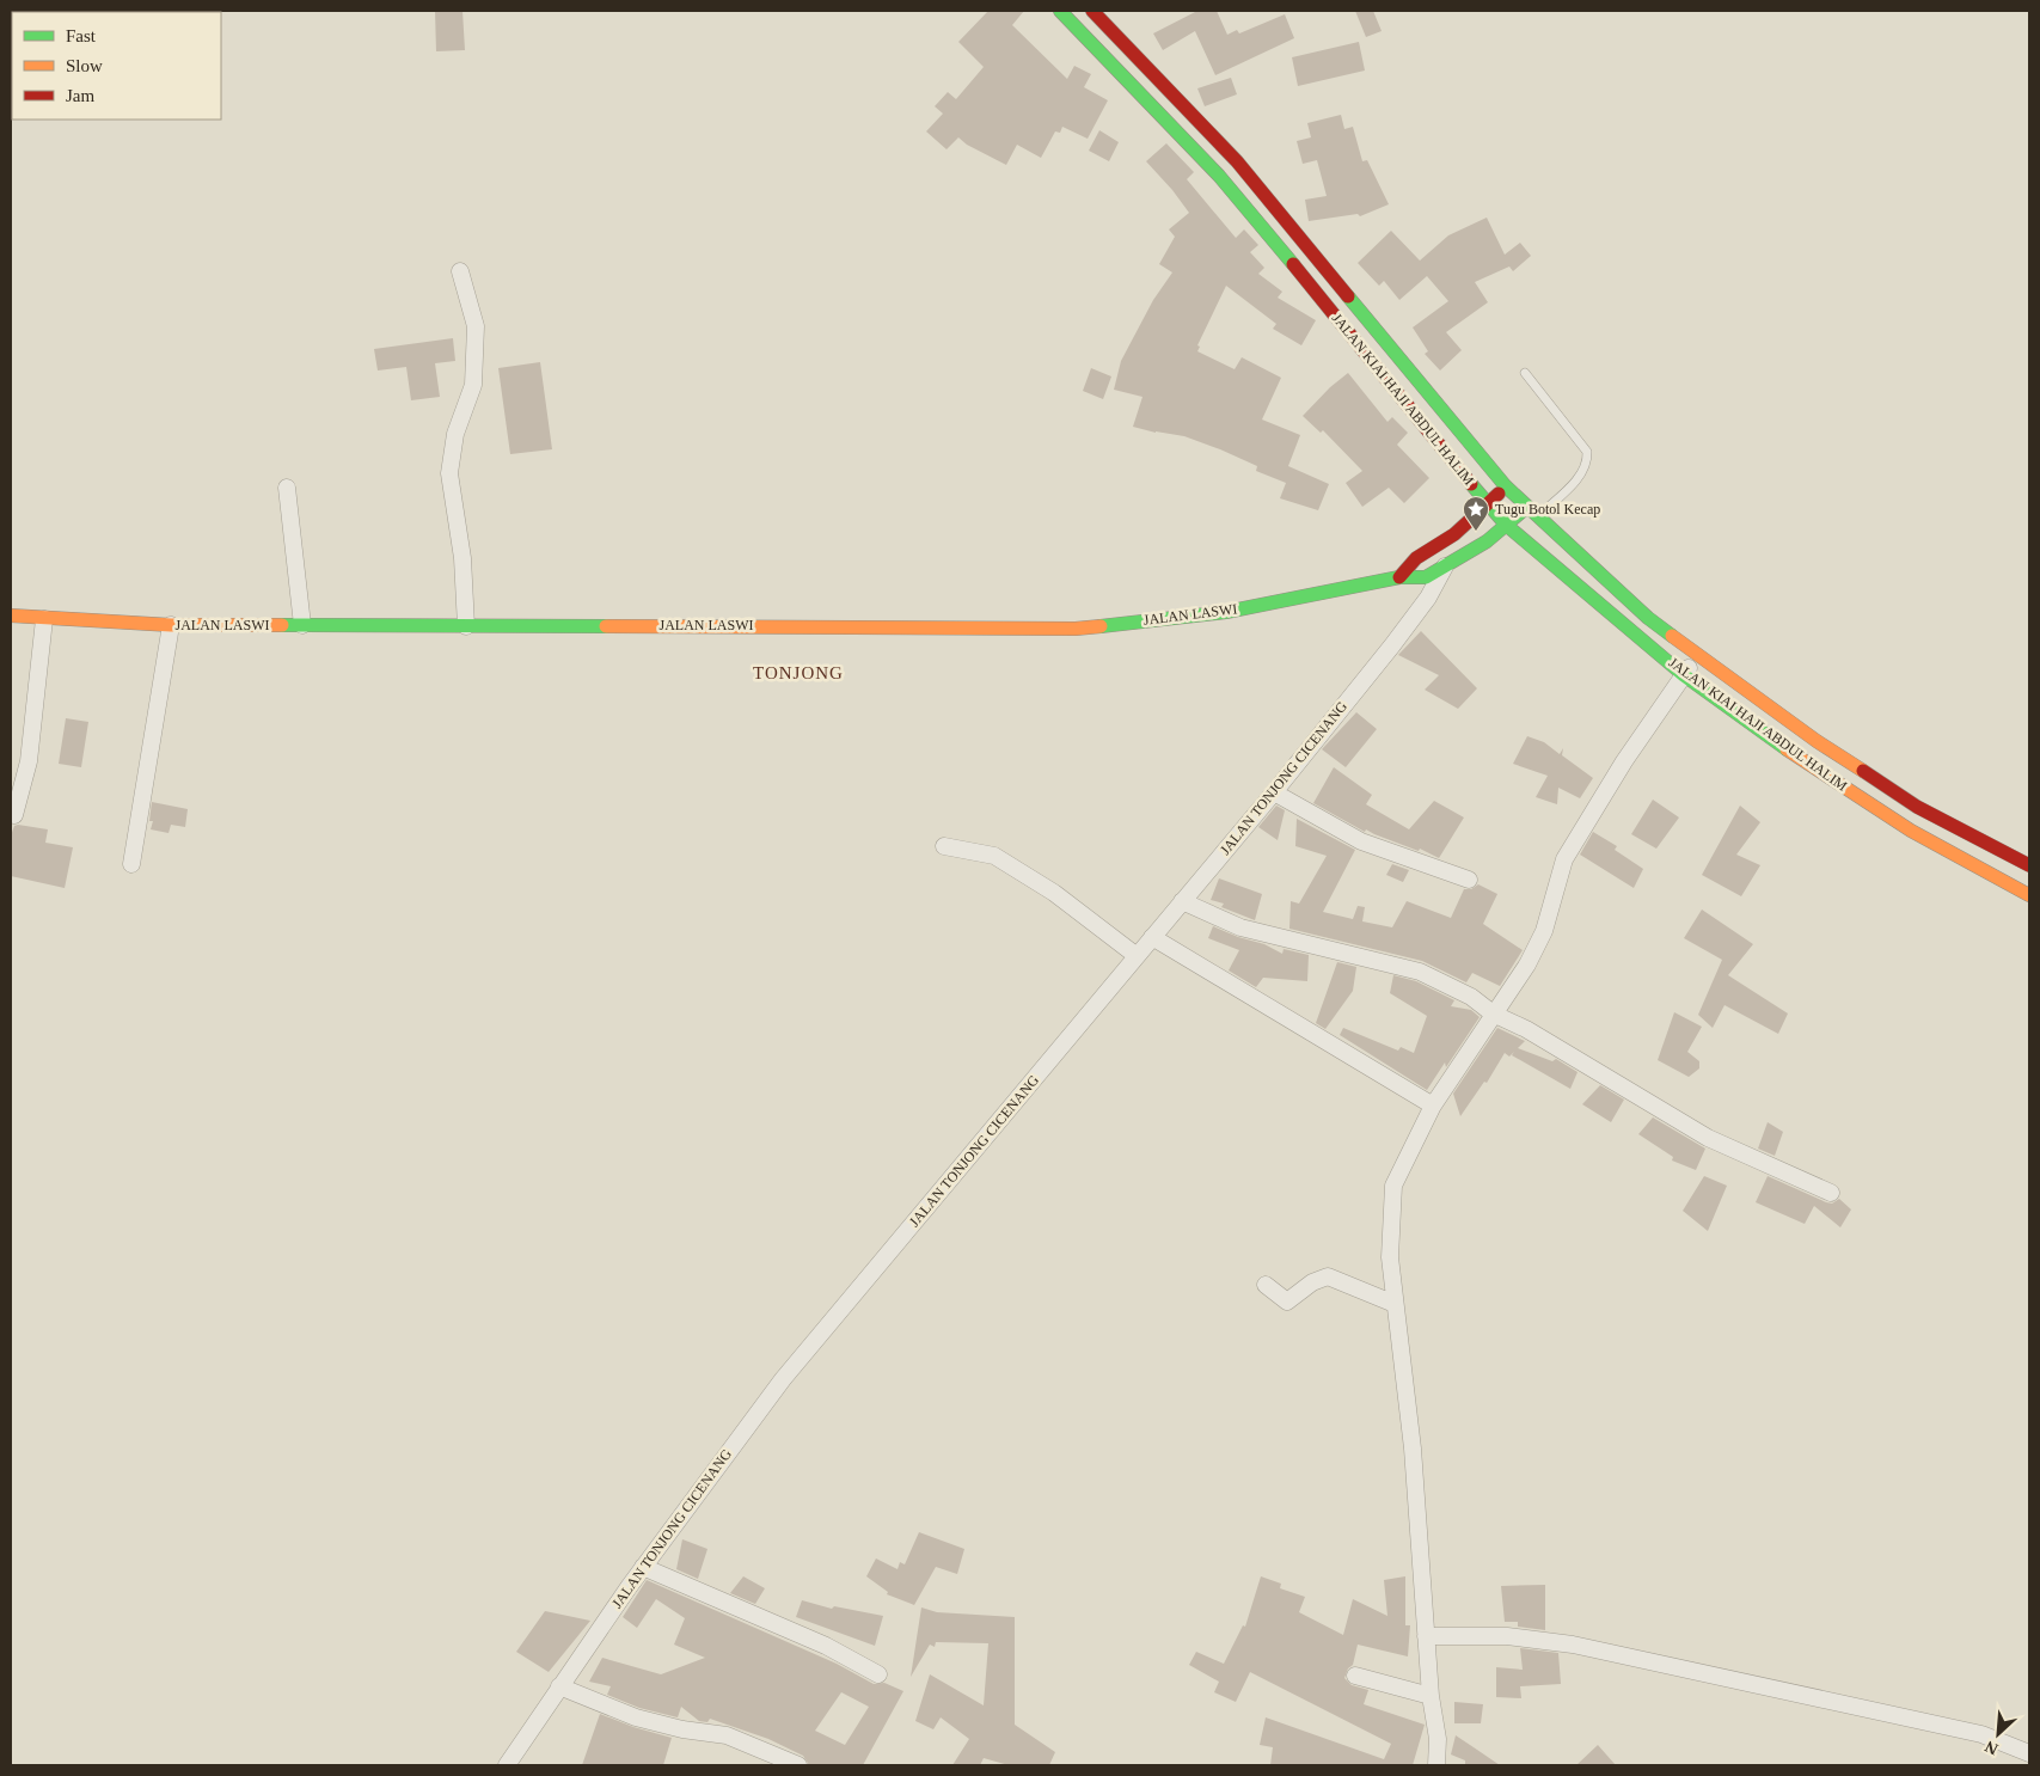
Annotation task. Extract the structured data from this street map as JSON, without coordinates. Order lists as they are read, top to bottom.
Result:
{
  "streets": {
    "main road": ["JALAN KIAI HAJI ABDUL HALIM", "JALAN LASWI"],
    "street": ["JALAN TONJONG CICENANG"]
  },
  "crossings": [
    ["JALAN KIAI HAJI ABDUL HALIM", "JALAN LASWI"],
    ["JALAN LASWI", "JALAN TONJONG CICENANG"]
  ],
  "districts": ["TONJONG"],
  "places": {
    "place": ["Tugu Botol Kecap"]
  },
  "legend": ["Fast", "Slow", "Jam"],
  "north": "bottom left"
}
